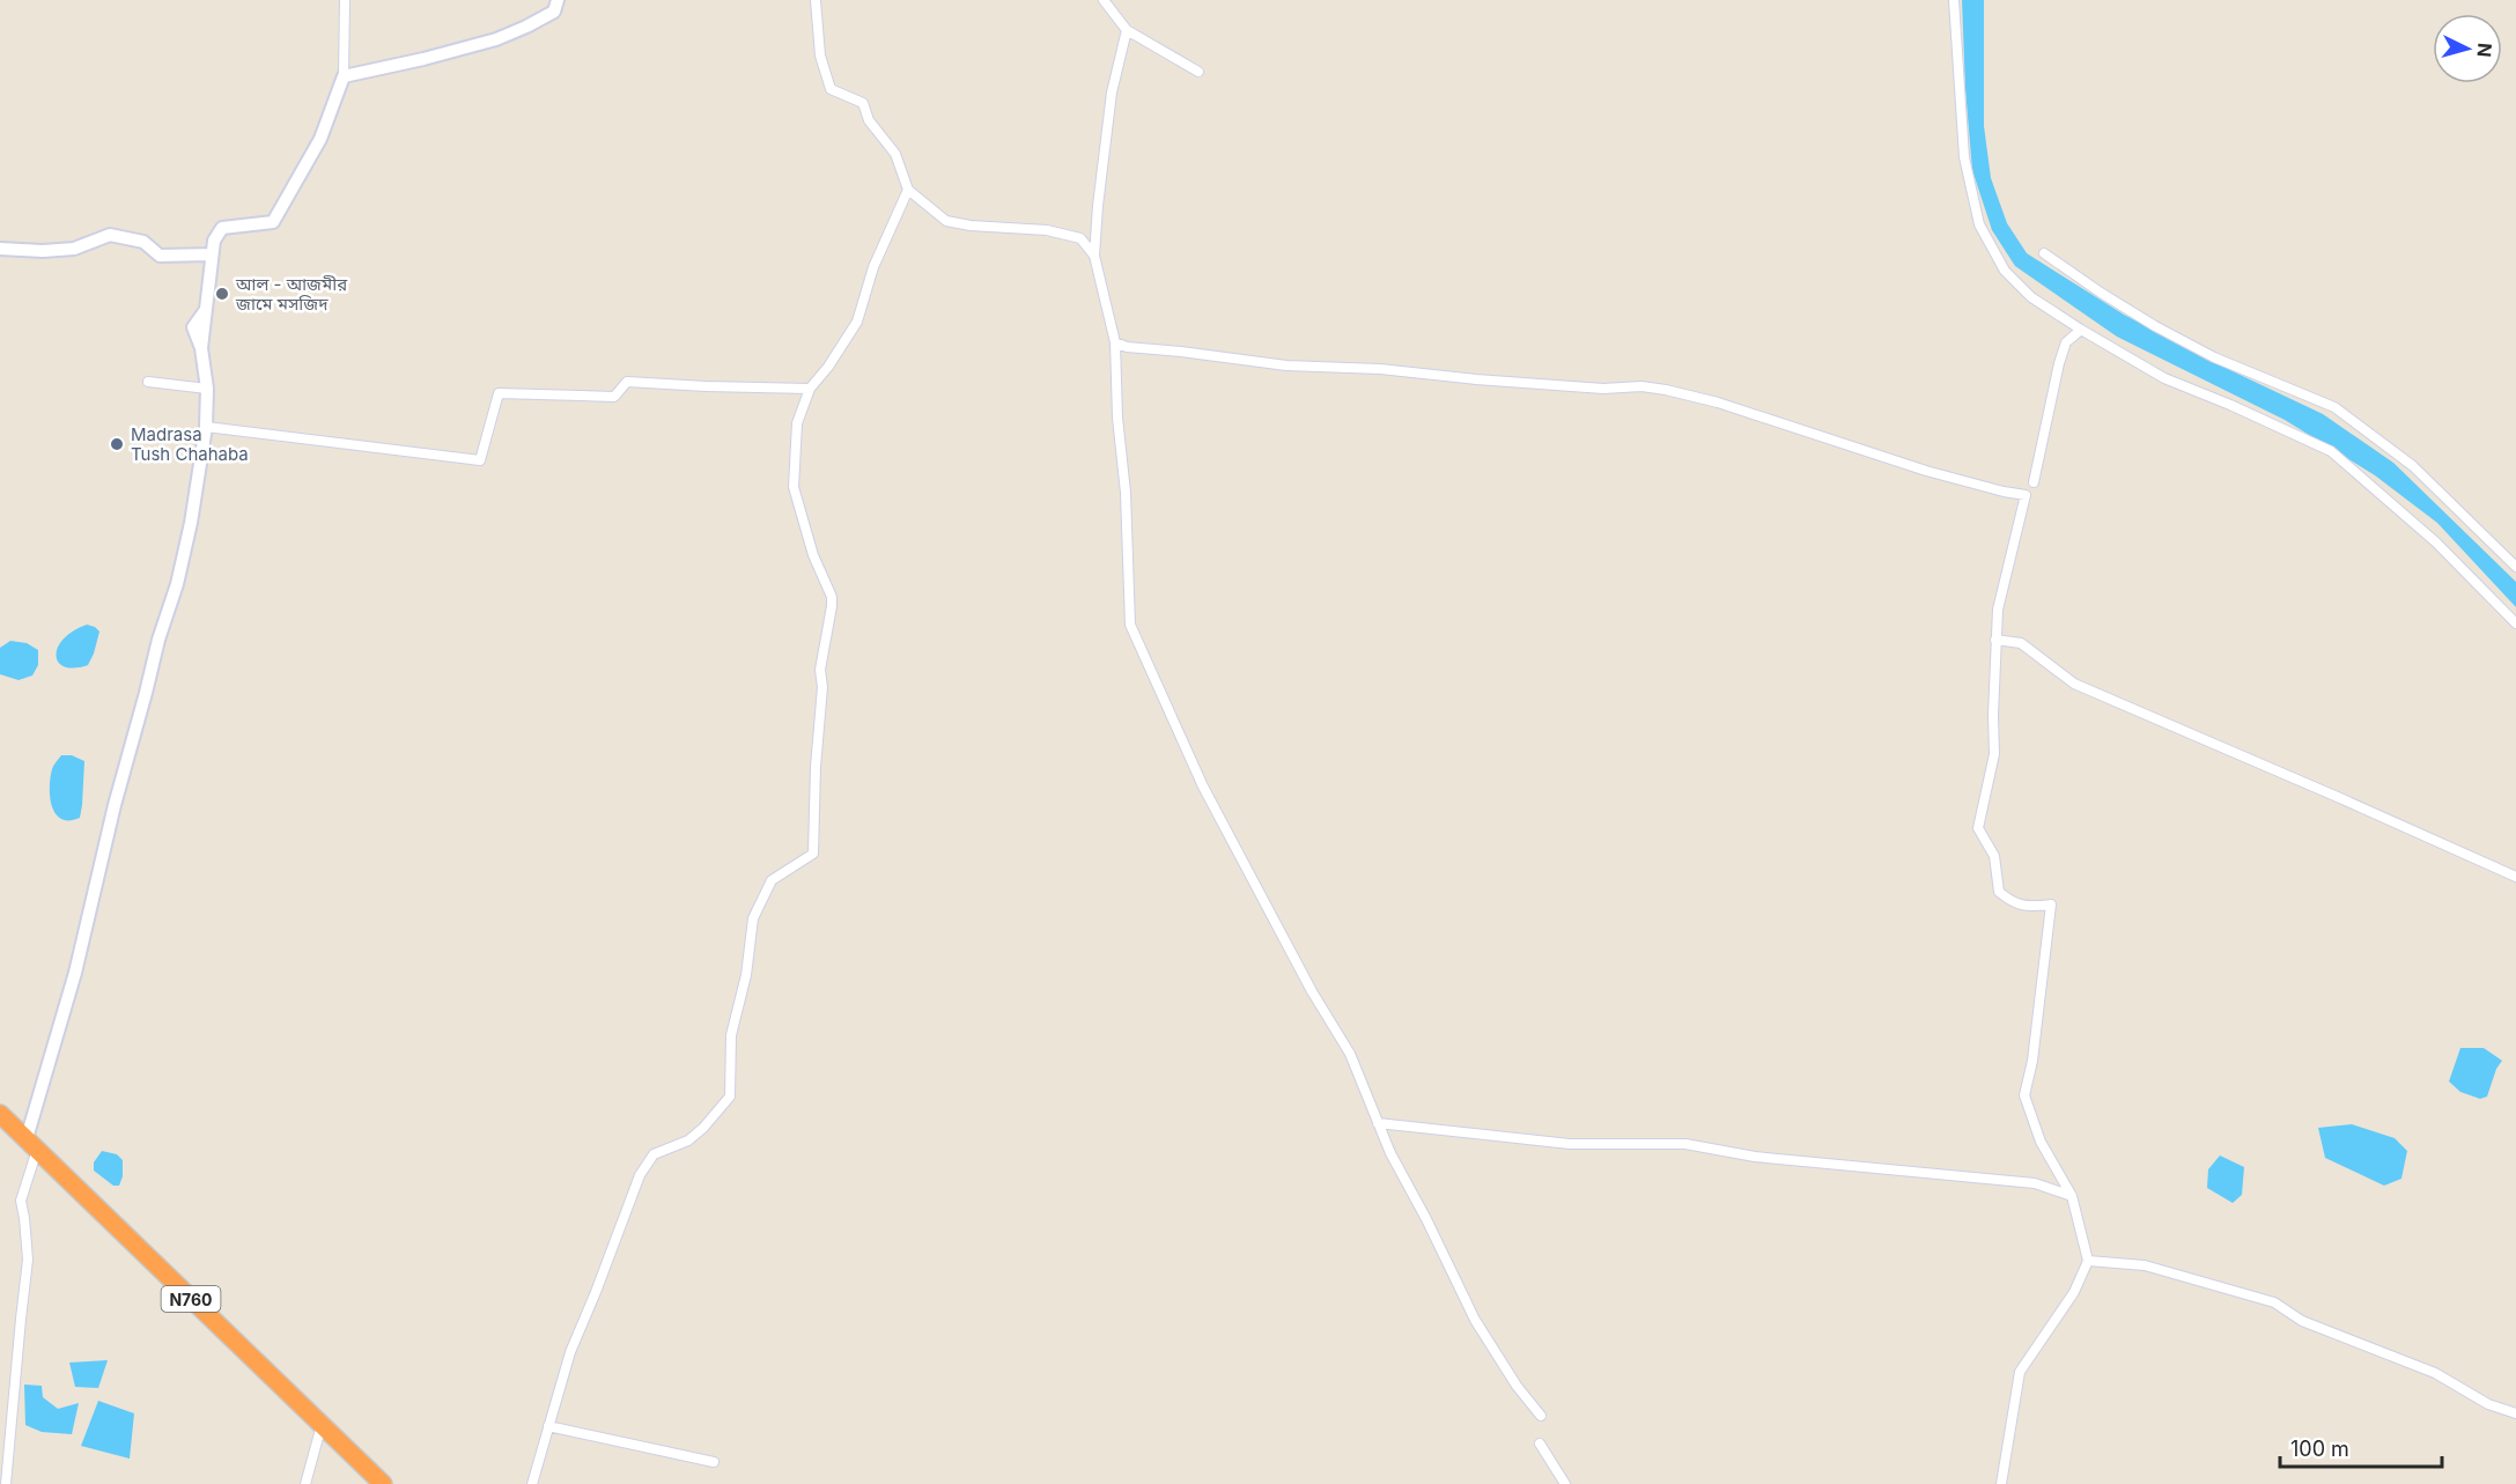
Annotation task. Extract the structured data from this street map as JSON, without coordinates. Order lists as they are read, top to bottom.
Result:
{
  "streets": {
    "highway": ["N760"]
  },
  "places": ["আল - আজমীর জামে মসজিদ", "Madrasa Tush Chahaba"],
  "scale_bar": "100 m",
  "north": "right"
}
